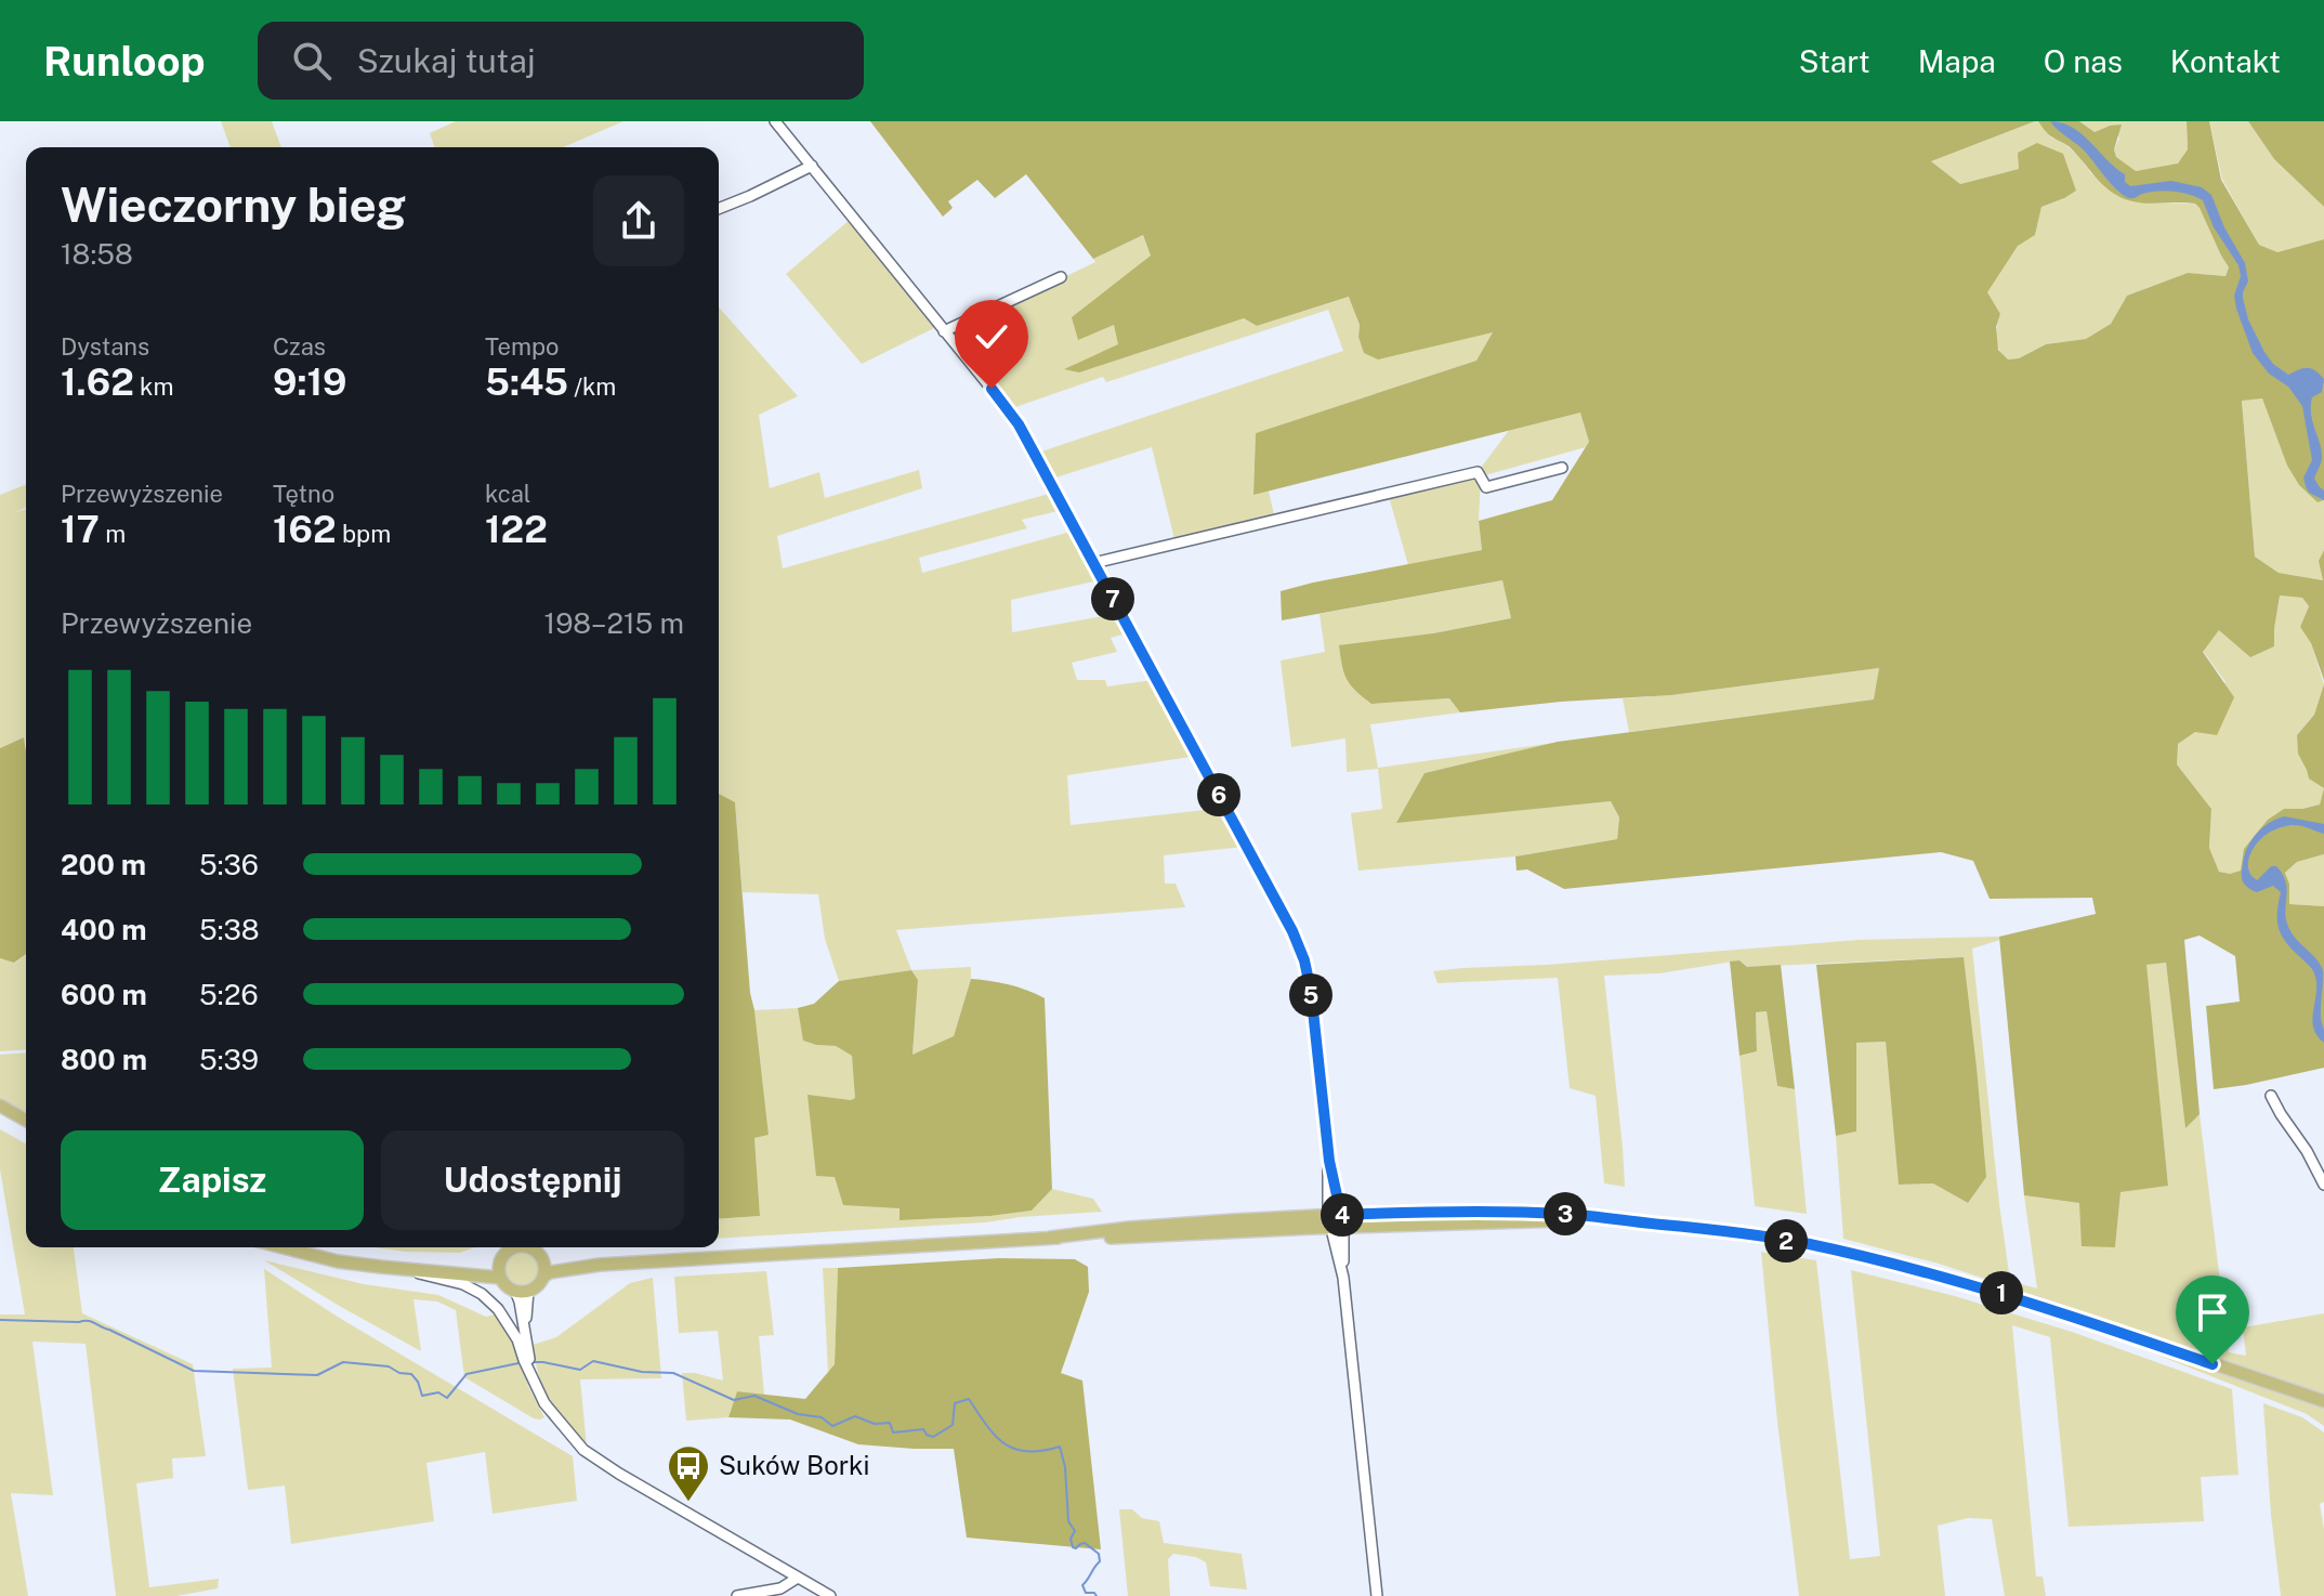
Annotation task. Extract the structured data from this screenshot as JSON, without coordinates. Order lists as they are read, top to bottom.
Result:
{
  "places": {
    "bus stop": ["Suków Borki"]
  },
  "page": {
    "header": "Runloop",
    "search": "Szukaj tutaj",
    "nav": [
      "Start",
      "Mapa",
      "O nas",
      "Kontakt"
    ],
    "heading": ["Wieczorny bieg", "18:58"],
    "stats": [
      ["Dystans", "1.62 km"],
      ["Czas", "9:19"],
      ["Tempo", "5:45 /km"],
      ["Przewyższenie", "17 m"],
      ["Tętno", "162 bpm"],
      ["kcal", "122"]
    ],
    "pins": [
      "7",
      "6",
      "5",
      "3",
      "4",
      "2",
      "1"
    ],
    "chart": ["Przewyższenie", "198–215 m"],
    "list": [
      {
        "name": "200 m",
        "note": "5:36"
      },
      {
        "name": "400 m",
        "note": "5:38"
      },
      {
        "name": "600 m",
        "note": "5:26"
      },
      {
        "name": "800 m",
        "note": "5:39"
      }
    ],
    "buttons": ["Zapisz", "Udostępnij"]
  }
}
